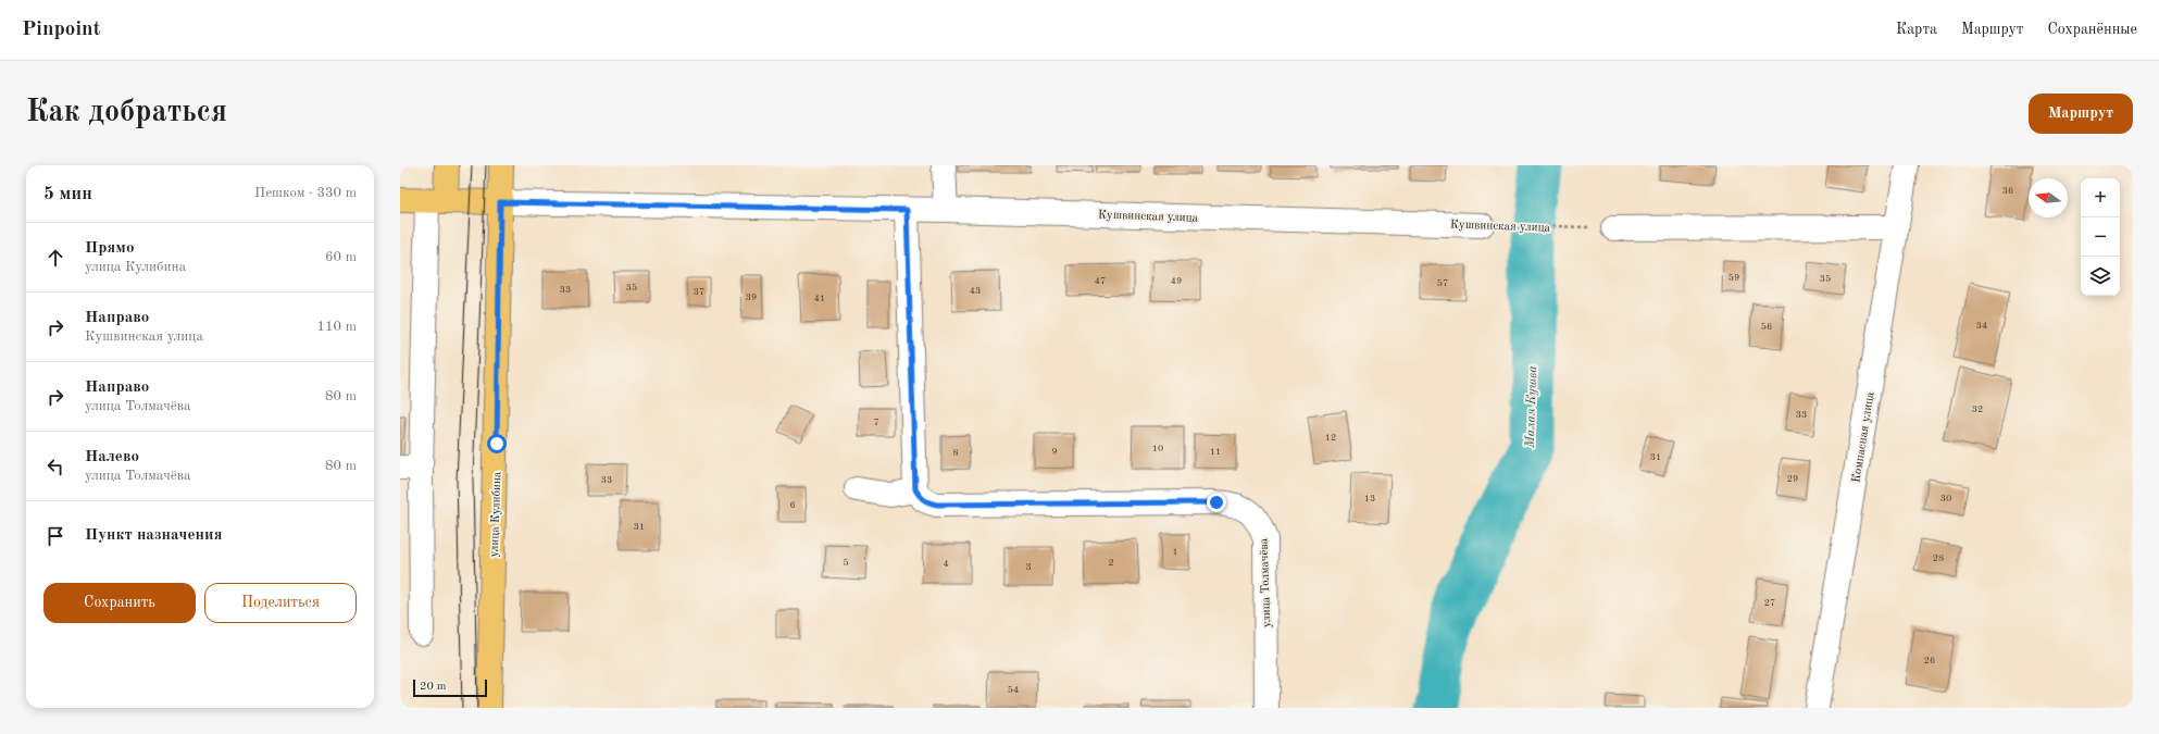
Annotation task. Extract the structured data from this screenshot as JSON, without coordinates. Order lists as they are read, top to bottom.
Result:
{
  "streets": {
    "main road": ["Кушвинская улица", "улица Кулибина"],
    "street": ["Компасная улица", "улица Толмачёва"]
  },
  "crossings": [
    ["Кушвинская улица", "улица Кулибина"]
  ],
  "water": ["Малая Кушва"],
  "house_numbers": [
    "36",
    "59",
    "35",
    "47",
    "49",
    "57",
    "35",
    "33",
    "43",
    "37",
    "39",
    "41",
    "34",
    "56",
    "32",
    "33",
    "7",
    "12",
    "10",
    "9",
    "11",
    "8",
    "31",
    "29",
    "33",
    "13",
    "30",
    "6",
    "31",
    "1",
    "28",
    "5",
    "2",
    "4",
    "3",
    "27",
    "26",
    "54"
  ],
  "scale_bar": "20 m",
  "north": "left",
  "page": {
    "header": "Pinpoint",
    "nav": ["Карта", "Маршрут", "Сохранённые"],
    "buttons": [
      "Маршрут",
      ["Сохранить", "Поделиться"]
    ],
    "title": "Как добраться",
    "heading": ["5 мин", "Пешком · 330 m"],
    "map_buttons": ["+", "−"],
    "list": [
      ["Прямо", "улица Кулибина", "60 m"],
      ["Направо", "Кушвинская улица", "110 m"],
      ["Направо", "улица Толмачёва", "80 m"],
      ["Налево", "улица Толмачёва", "80 m"],
      "Пункт назначения"
    ],
    "scale": "20 m"
  }
}
